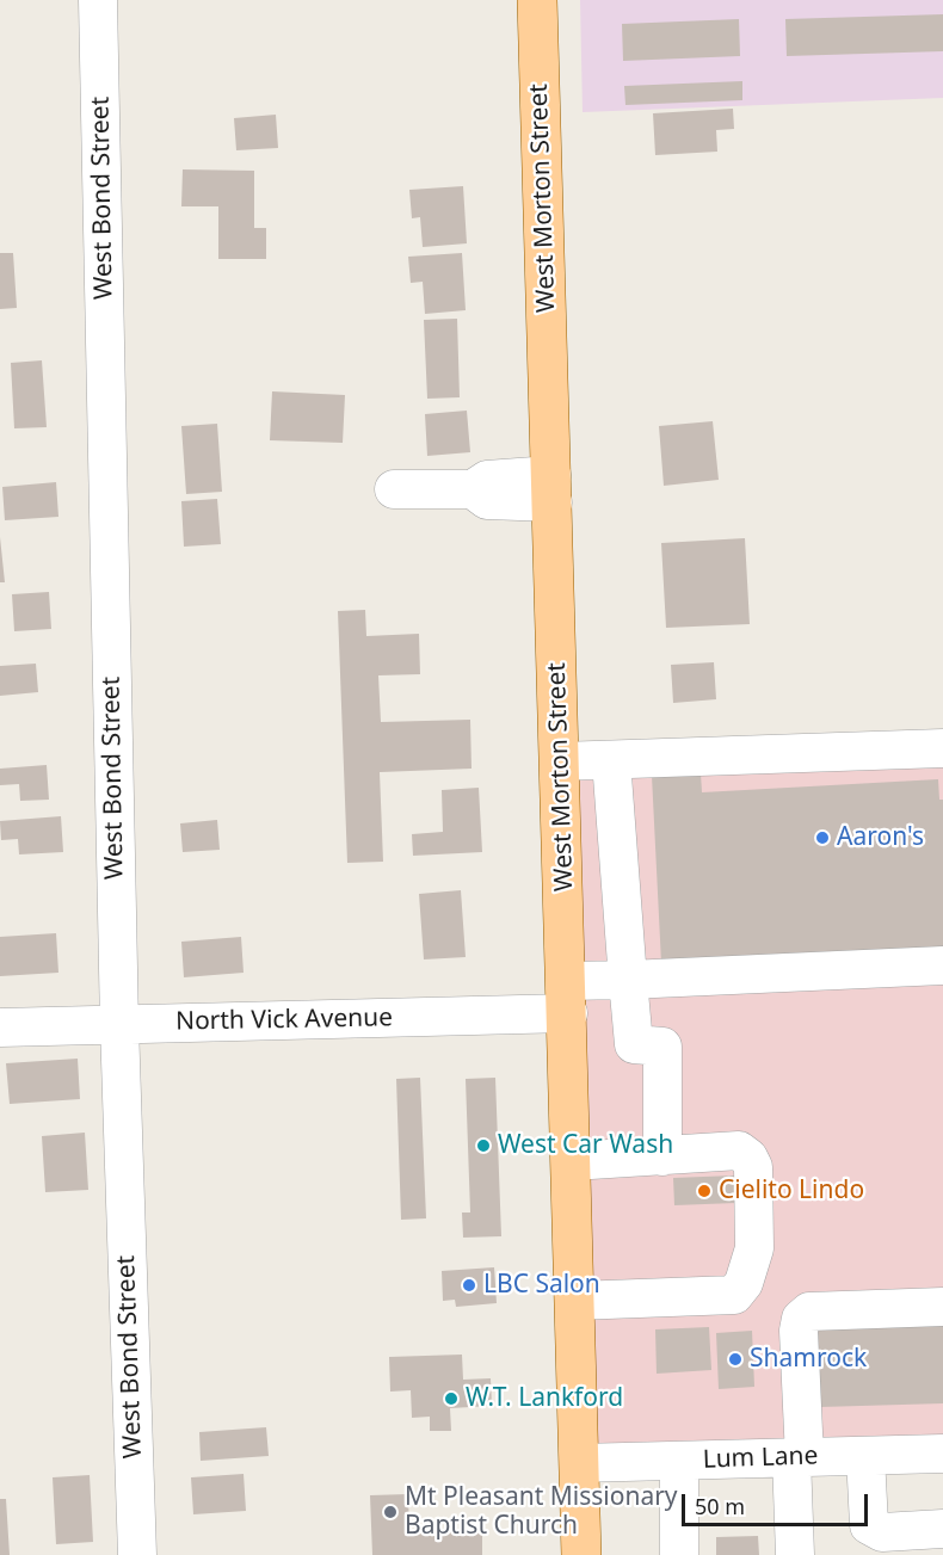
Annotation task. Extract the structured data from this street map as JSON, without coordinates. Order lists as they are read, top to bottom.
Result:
{
  "streets": {
    "main road": ["West Morton Street"],
    "street": ["West Bond Street", "North Vick Avenue", "Lum Lane"]
  },
  "crossings": [
    ["West Bond Street", "North Vick Avenue"],
    ["West Morton Street", "North Vick Avenue"],
    ["West Morton Street", "Lum Lane"]
  ],
  "places": [
    "Aaron's",
    "West Car Wash",
    "Cielito Lindo",
    "LBC Salon",
    "Shamrock",
    "W.T. Lankford",
    "Mt Pleasant Missionary Baptist Church"
  ],
  "scale_bar": "50 m"
}
